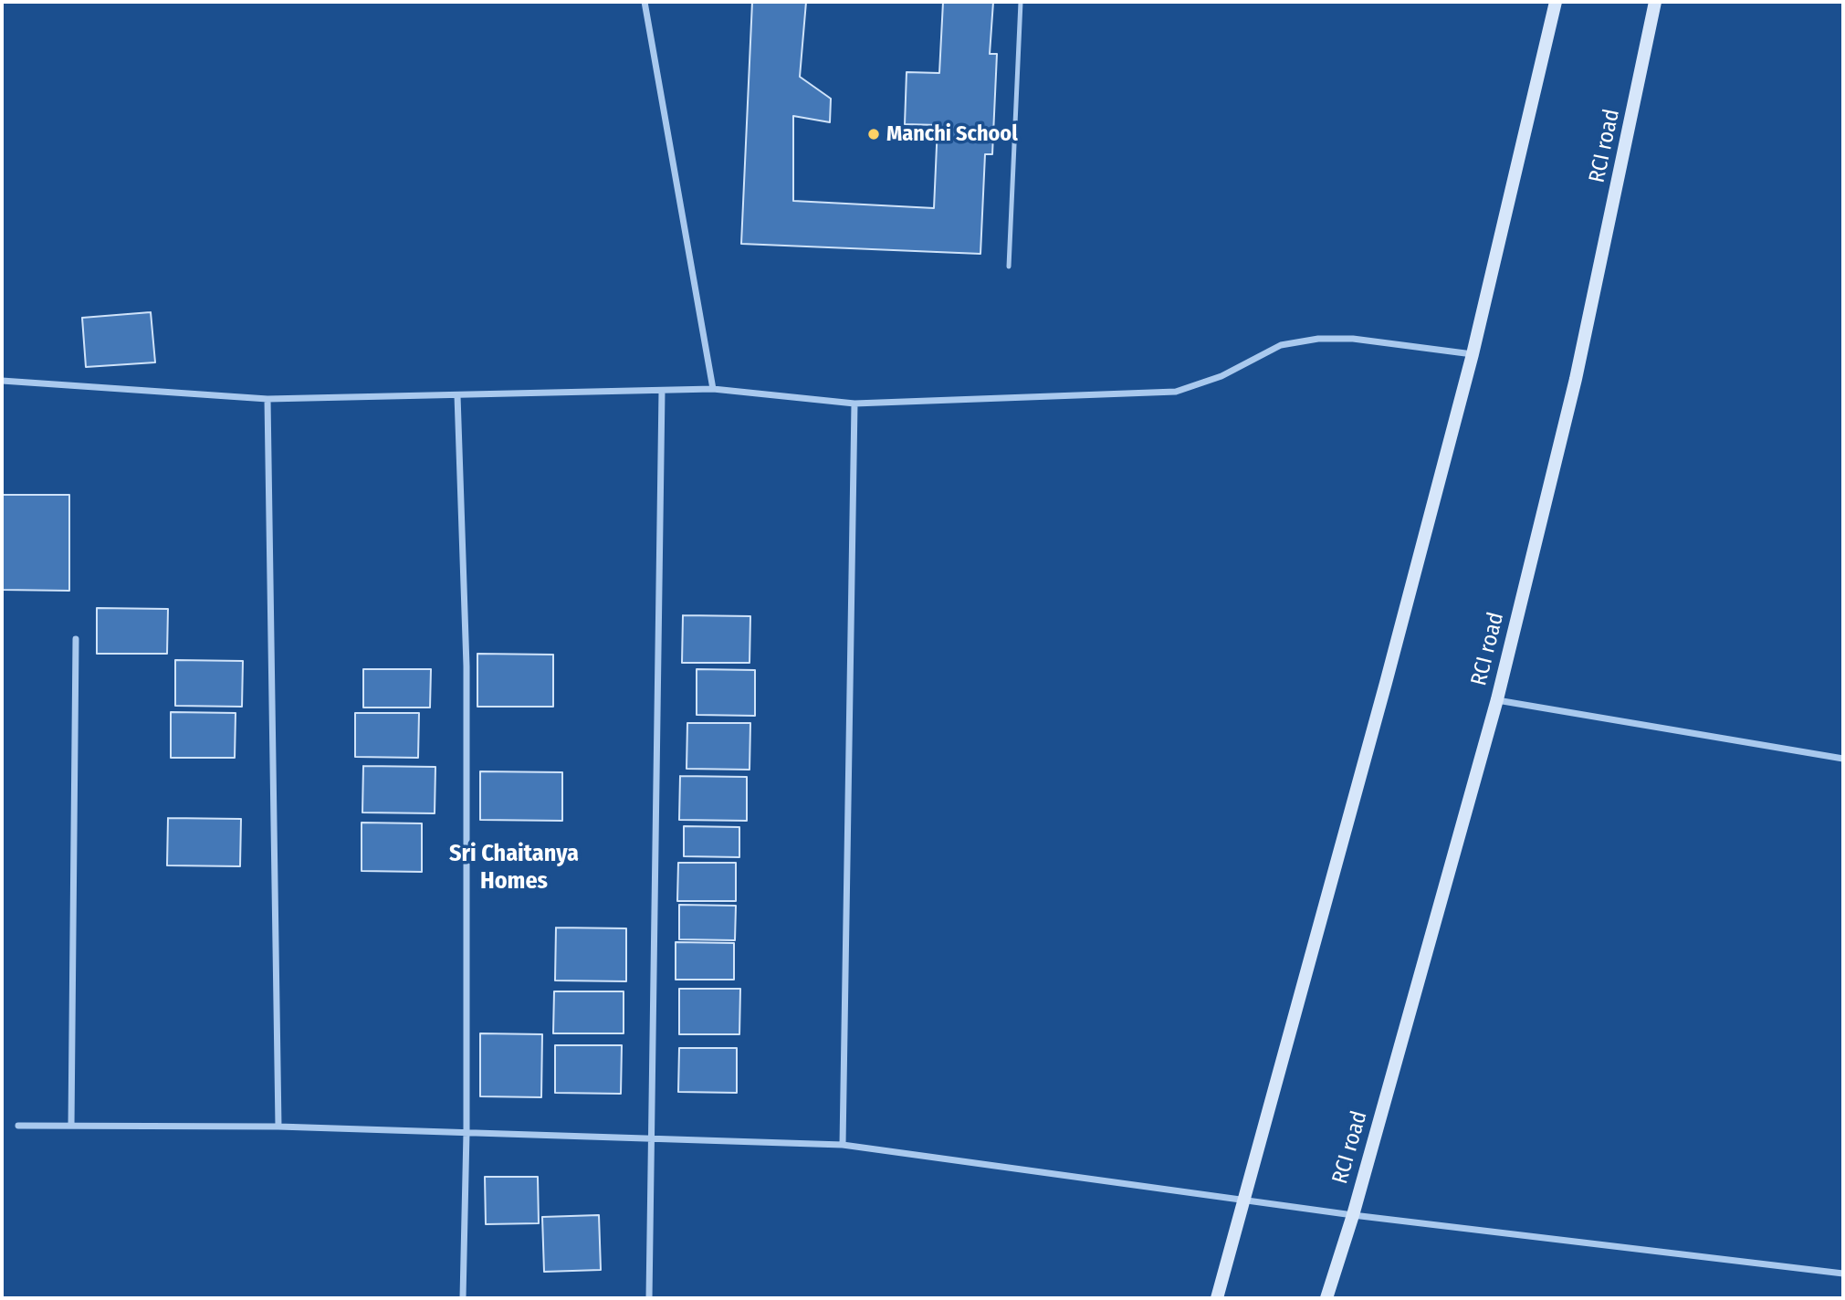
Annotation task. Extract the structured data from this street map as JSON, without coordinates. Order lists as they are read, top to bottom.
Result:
{
  "streets": {
    "main road": ["RCI road"]
  },
  "districts": ["Sri Chaitanya Homes"],
  "places": ["Manchi School"]
}
